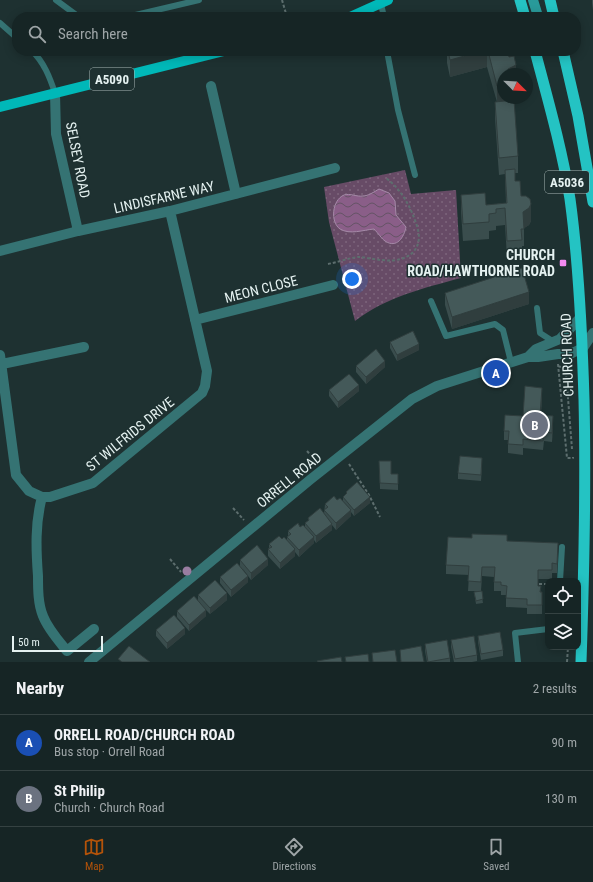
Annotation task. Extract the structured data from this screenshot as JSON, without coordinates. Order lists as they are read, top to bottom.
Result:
{
  "streets": {
    "highway": ["A5036", "CHURCH ROAD"],
    "main road": ["A5090"],
    "street": [
      "SELSEY ROAD",
      "LINDISFARNE WAY",
      "MEON CLOSE",
      "ST WILFRIDS DRIVE",
      "ORRELL ROAD"
    ]
  },
  "crossings": [
    ["A5090", "SELSEY ROAD"],
    ["SELSEY ROAD", "LINDISFARNE WAY"],
    ["LINDISFARNE WAY", "ST WILFRIDS DRIVE"],
    ["MEON CLOSE", "ST WILFRIDS DRIVE"],
    ["CHURCH ROAD", "ORRELL ROAD"]
  ],
  "places": {
    "transit": ["CHURCH ROAD/HAWTHORNE ROAD"]
  },
  "scale_bar": "50 m",
  "north": "bottom right",
  "page": {
    "search": "Search here",
    "pins": ["A", "B"],
    "scale": "50 m",
    "heading": ["Nearby", "2 results"],
    "list": [
      {
        "mark": "A",
        "name": "ORRELL ROAD/CHURCH ROAD",
        "note": "Bus stop · Orrell Road",
        "value": "90 m"
      },
      {
        "mark": "B",
        "name": "St Philip",
        "note": "Church · Church Road",
        "value": "130 m"
      }
    ],
    "nav": ["Map", "Directions", "Saved"]
  }
}
